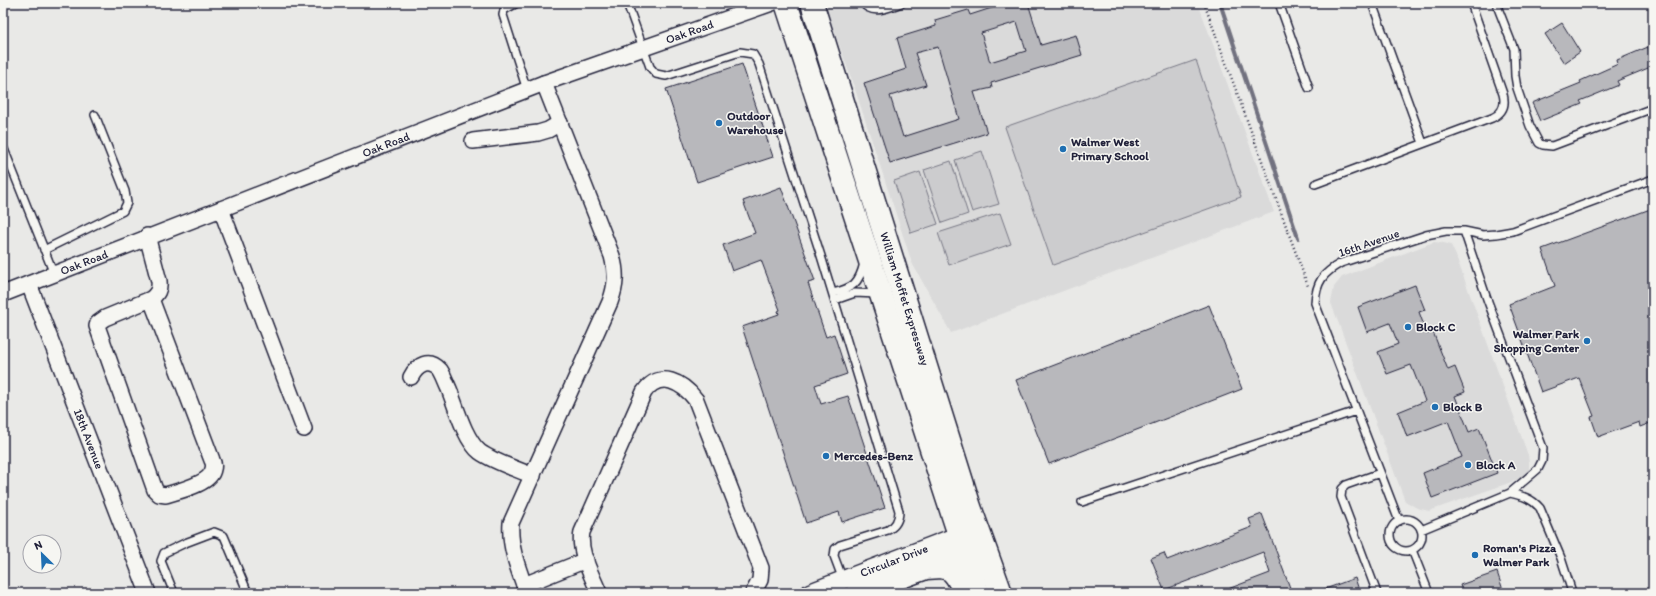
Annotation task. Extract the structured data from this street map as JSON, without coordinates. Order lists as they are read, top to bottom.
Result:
{
  "streets": {
    "main road": ["William Moffet Expressway"],
    "street": ["Oak Road", "18th Avenue", "Circular Drive"],
    "lane": ["16th Avenue"]
  },
  "crossings": [
    ["Oak Road", "18th Avenue"],
    ["William Moffet Expressway", "Circular Drive"]
  ],
  "places": [
    "Outdoor Warehouse",
    "Walmer West Primary School",
    "Block C",
    "Walmer Park Shopping Center",
    "Block B",
    "Mercedes-Benz",
    "Block A",
    "Roman's Pizza Walmer Park"
  ],
  "north": "top left"
}
